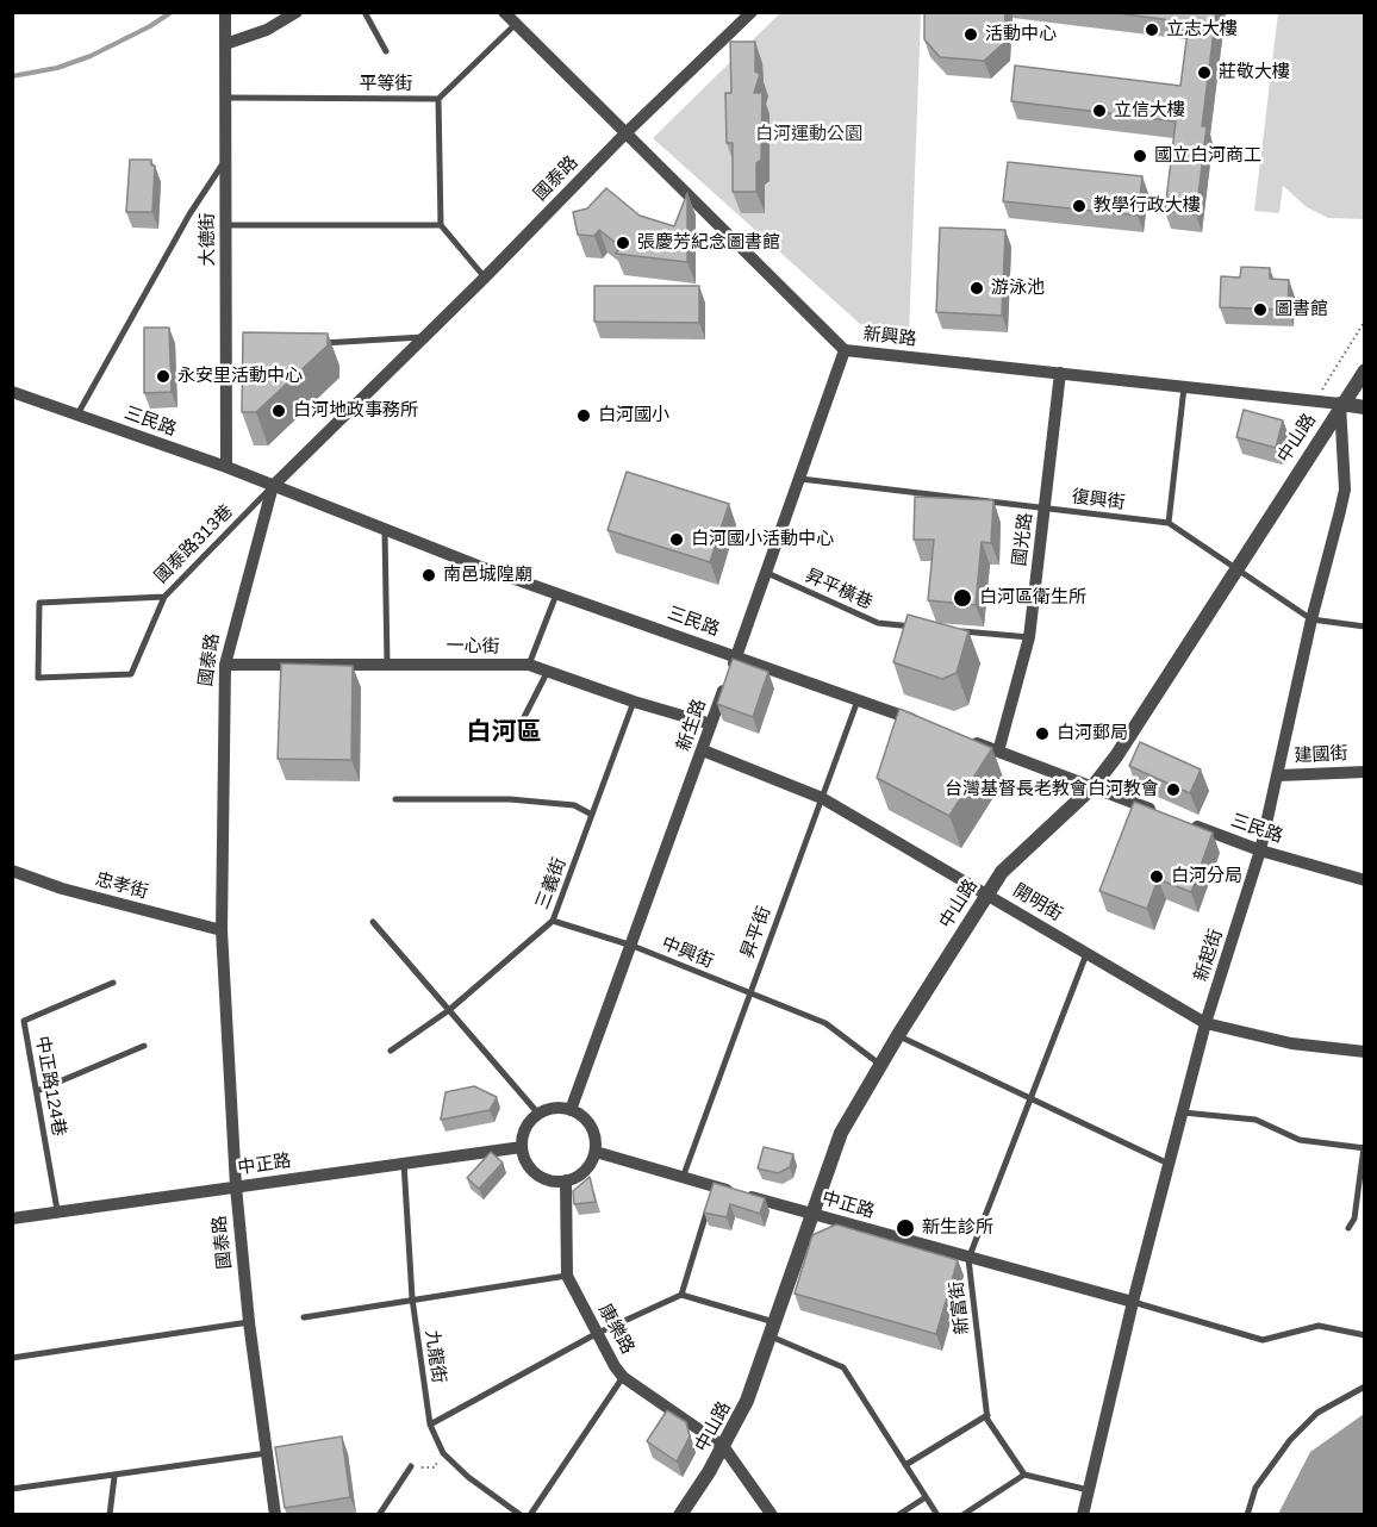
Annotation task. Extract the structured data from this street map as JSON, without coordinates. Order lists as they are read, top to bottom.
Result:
{
  "streets": {
    "street": [
      "國泰路",
      "大德街",
      "新興路",
      "三民路",
      "中山路",
      "國光路",
      "一心街",
      "新生路",
      "建國街",
      "忠孝街",
      "開明街",
      "新起街",
      "中正路",
      "康樂路"
    ],
    "lane": [
      "平等街",
      "復興街",
      "國泰路313巷",
      "昇平橫巷",
      "三義街",
      "昇平街",
      "中興街",
      "中正路124巷",
      "新富街",
      "九龍街"
    ]
  },
  "crossings": [
    ["平等街", "大德街"],
    ["平等街", "新興路"],
    ["國泰路", "新興路"],
    ["國泰路", "三民路"],
    ["國泰路", "國泰路313巷"],
    ["國泰路", "一心街"],
    ["國泰路", "忠孝街"],
    ["國泰路", "中正路"],
    ["大德街", "三民路"],
    ["新興路", "中山路"],
    ["新興路", "國光路"],
    ["新興路", "新生路"],
    ["新興路", "新起街"],
    ["三民路", "國泰路313巷"],
    ["三民路", "新生路"],
    ["三民路", "昇平街"],
    ["三民路", "新起街"],
    ["中山路", "復興街"],
    ["中山路", "開明街"],
    ["中山路", "中興街"],
    ["中山路", "新起街"],
    ["中山路", "中正路"],
    ["中山路", "康樂路"],
    ["復興街", "國光路"],
    ["復興街", "新生路"],
    ["復興街", "新起街"],
    ["昇平橫巷", "新生路"],
    ["一心街", "新生路"],
    ["一心街", "三義街"],
    ["新生路", "開明街"],
    ["新生路", "中興街"],
    ["新生路", "中正路"],
    ["新生路", "康樂路"],
    ["建國街", "新起街"],
    ["三義街", "中興街"],
    ["開明街", "昇平街"],
    ["開明街", "新起街"],
    ["開明街", "新富街"],
    ["昇平街", "中興街"],
    ["昇平街", "中正路"],
    ["新起街", "中正路"],
    ["中正路124巷", "中正路"],
    ["中正路", "新富街"],
    ["中正路", "康樂路"],
    ["中正路", "九龍街"]
  ],
  "districts": ["白河區"],
  "parks": ["白河運動公園"],
  "places": [
    "立志大樓",
    "活動中心",
    "莊敬大樓",
    "立信大樓",
    "國立白河商工",
    "教學行政大樓",
    "張慶芳紀念圖書館",
    "游泳池",
    "圖書館",
    "永安里活動中心",
    "白河地政事務所",
    "白河國小",
    "白河國小活動中心",
    "南邑城隍廟",
    "白河區衛生所",
    "白河郵局",
    "台灣基督長老教會白河教會",
    "白河分局",
    "新生診所"
  ]
}
